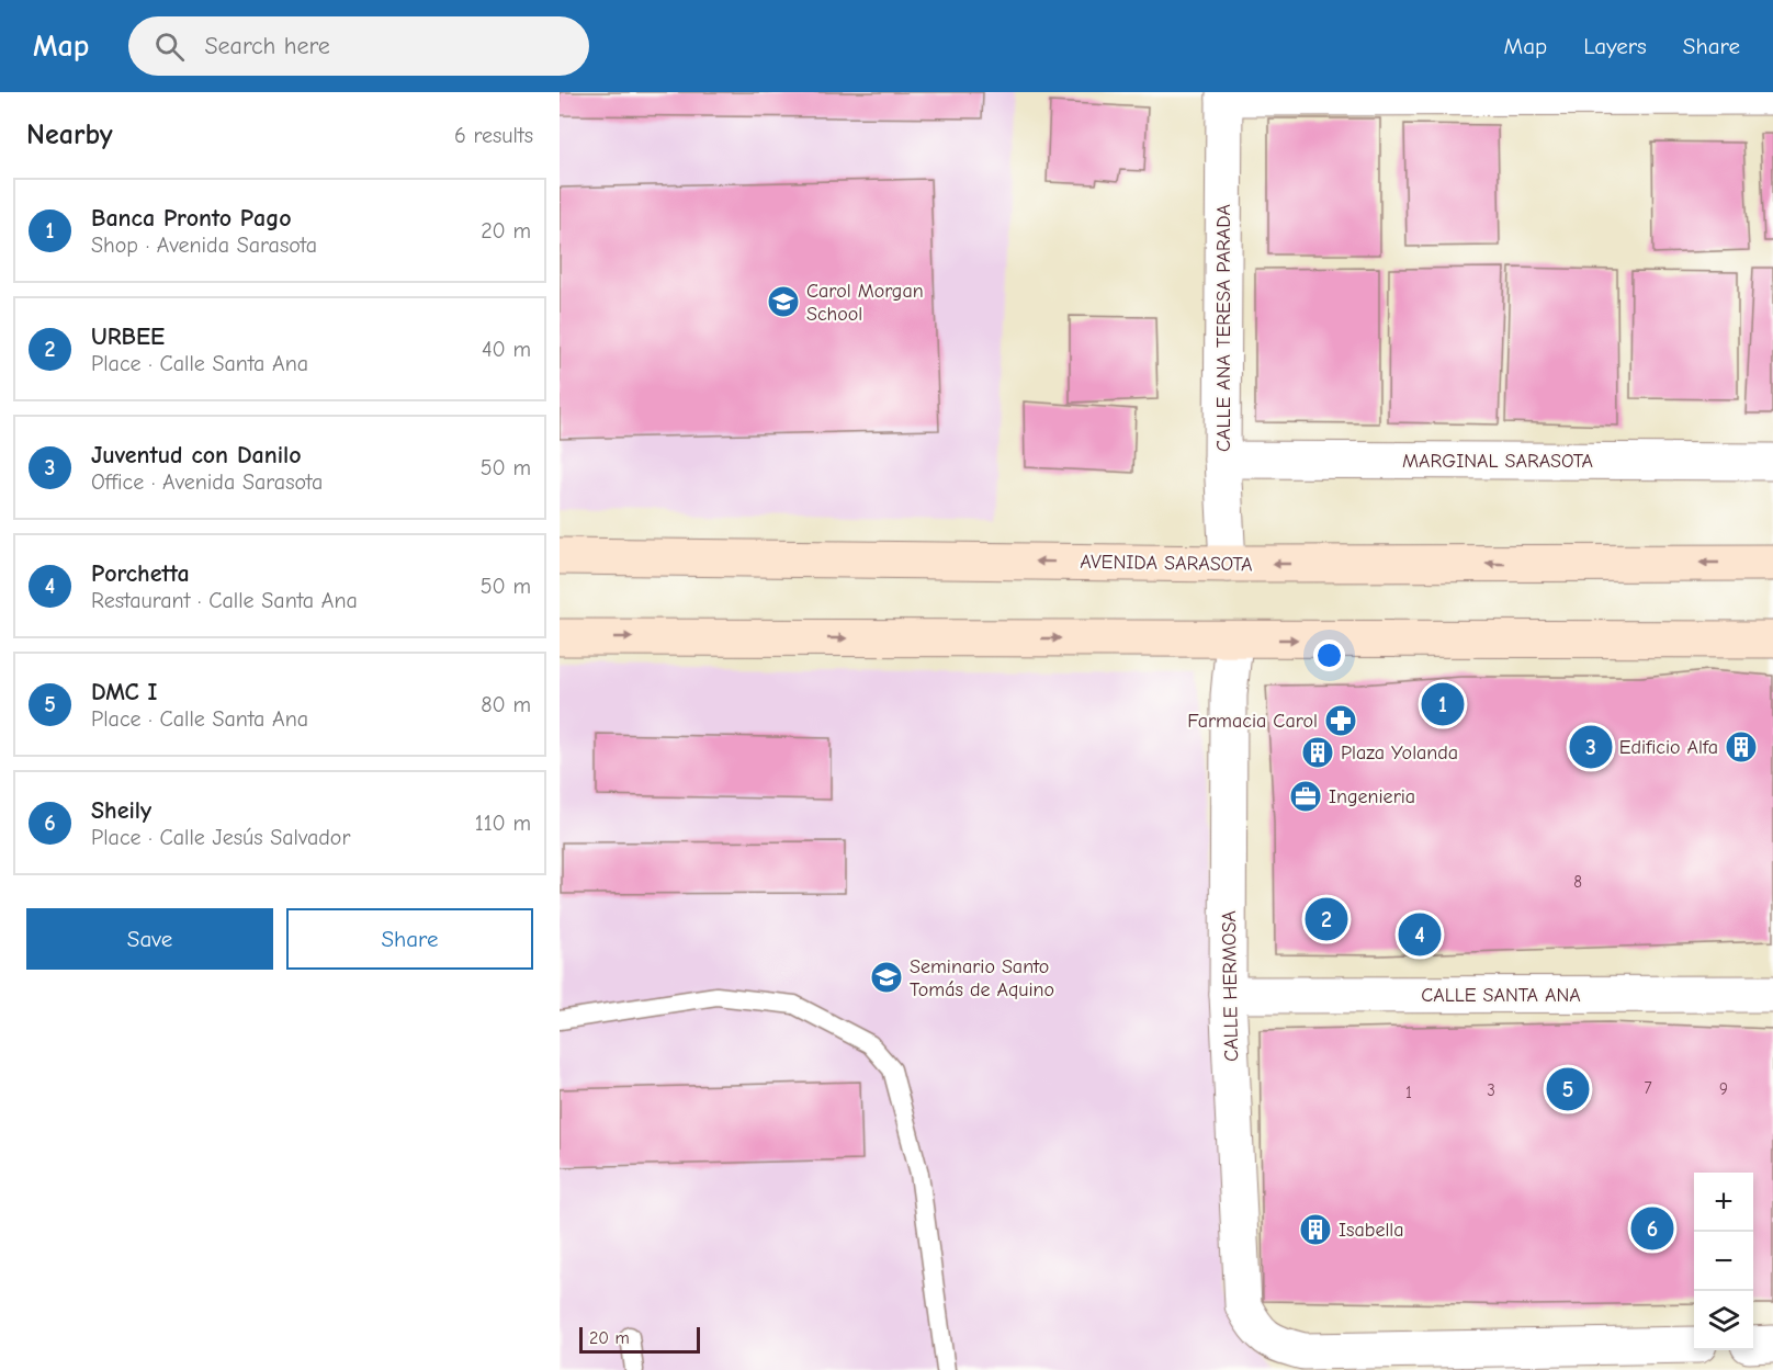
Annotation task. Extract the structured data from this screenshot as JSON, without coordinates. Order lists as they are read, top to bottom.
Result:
{
  "streets": {
    "main road": ["AVENIDA SARASOTA"],
    "street": [
      "CALLE ANA TERESA PARADA",
      "MARGINAL SARASOTA",
      "CALLE HERMOSA",
      "CALLE SANTA ANA"
    ]
  },
  "crossings": [
    ["CALLE ANA TERESA PARADA", "MARGINAL SARASOTA"],
    ["CALLE ANA TERESA PARADA", "AVENIDA SARASOTA"],
    ["CALLE HERMOSA", "CALLE SANTA ANA"]
  ],
  "places": {
    "school or university": ["Carol Morgan School", "Seminario Santo Tomás de Aquino"],
    "pharmacy": ["Farmacia Carol"],
    "building": ["Edificio Alfa", "Plaza Yolanda", "Isabella"],
    "office": ["Ingenieria"]
  },
  "house_numbers": [
    "8",
    "7",
    "9",
    "3",
    "1"
  ],
  "scale_bar": "20 m",
  "page": {
    "header": "Map",
    "search": "Search here",
    "nav": ["Map", "Layers", "Share"],
    "heading": ["Nearby", "6 results"],
    "list": [
      {
        "mark": "1",
        "name": "Banca Pronto Pago",
        "note": "Shop · Avenida Sarasota",
        "value": "20 m"
      },
      {
        "mark": "2",
        "name": "URBEE",
        "note": "Place · Calle Santa Ana",
        "value": "40 m"
      },
      {
        "mark": "3",
        "name": "Juventud con Danilo",
        "note": "Office · Avenida Sarasota",
        "value": "50 m"
      },
      {
        "mark": "4",
        "name": "Porchetta",
        "note": "Restaurant · Calle Santa Ana",
        "value": "50 m"
      },
      {
        "mark": "5",
        "name": "DMC I",
        "note": "Place · Calle Santa Ana",
        "value": "80 m"
      },
      {
        "mark": "6",
        "name": "Sheily",
        "note": "Place · Calle Jesús Salvador",
        "value": "110 m"
      }
    ],
    "pins": [
      "1",
      "3",
      "2",
      "4",
      "5",
      "6"
    ],
    "buttons": ["Save", "Share"],
    "map_buttons": ["+", "−"],
    "scale": "20 m"
  }
}
